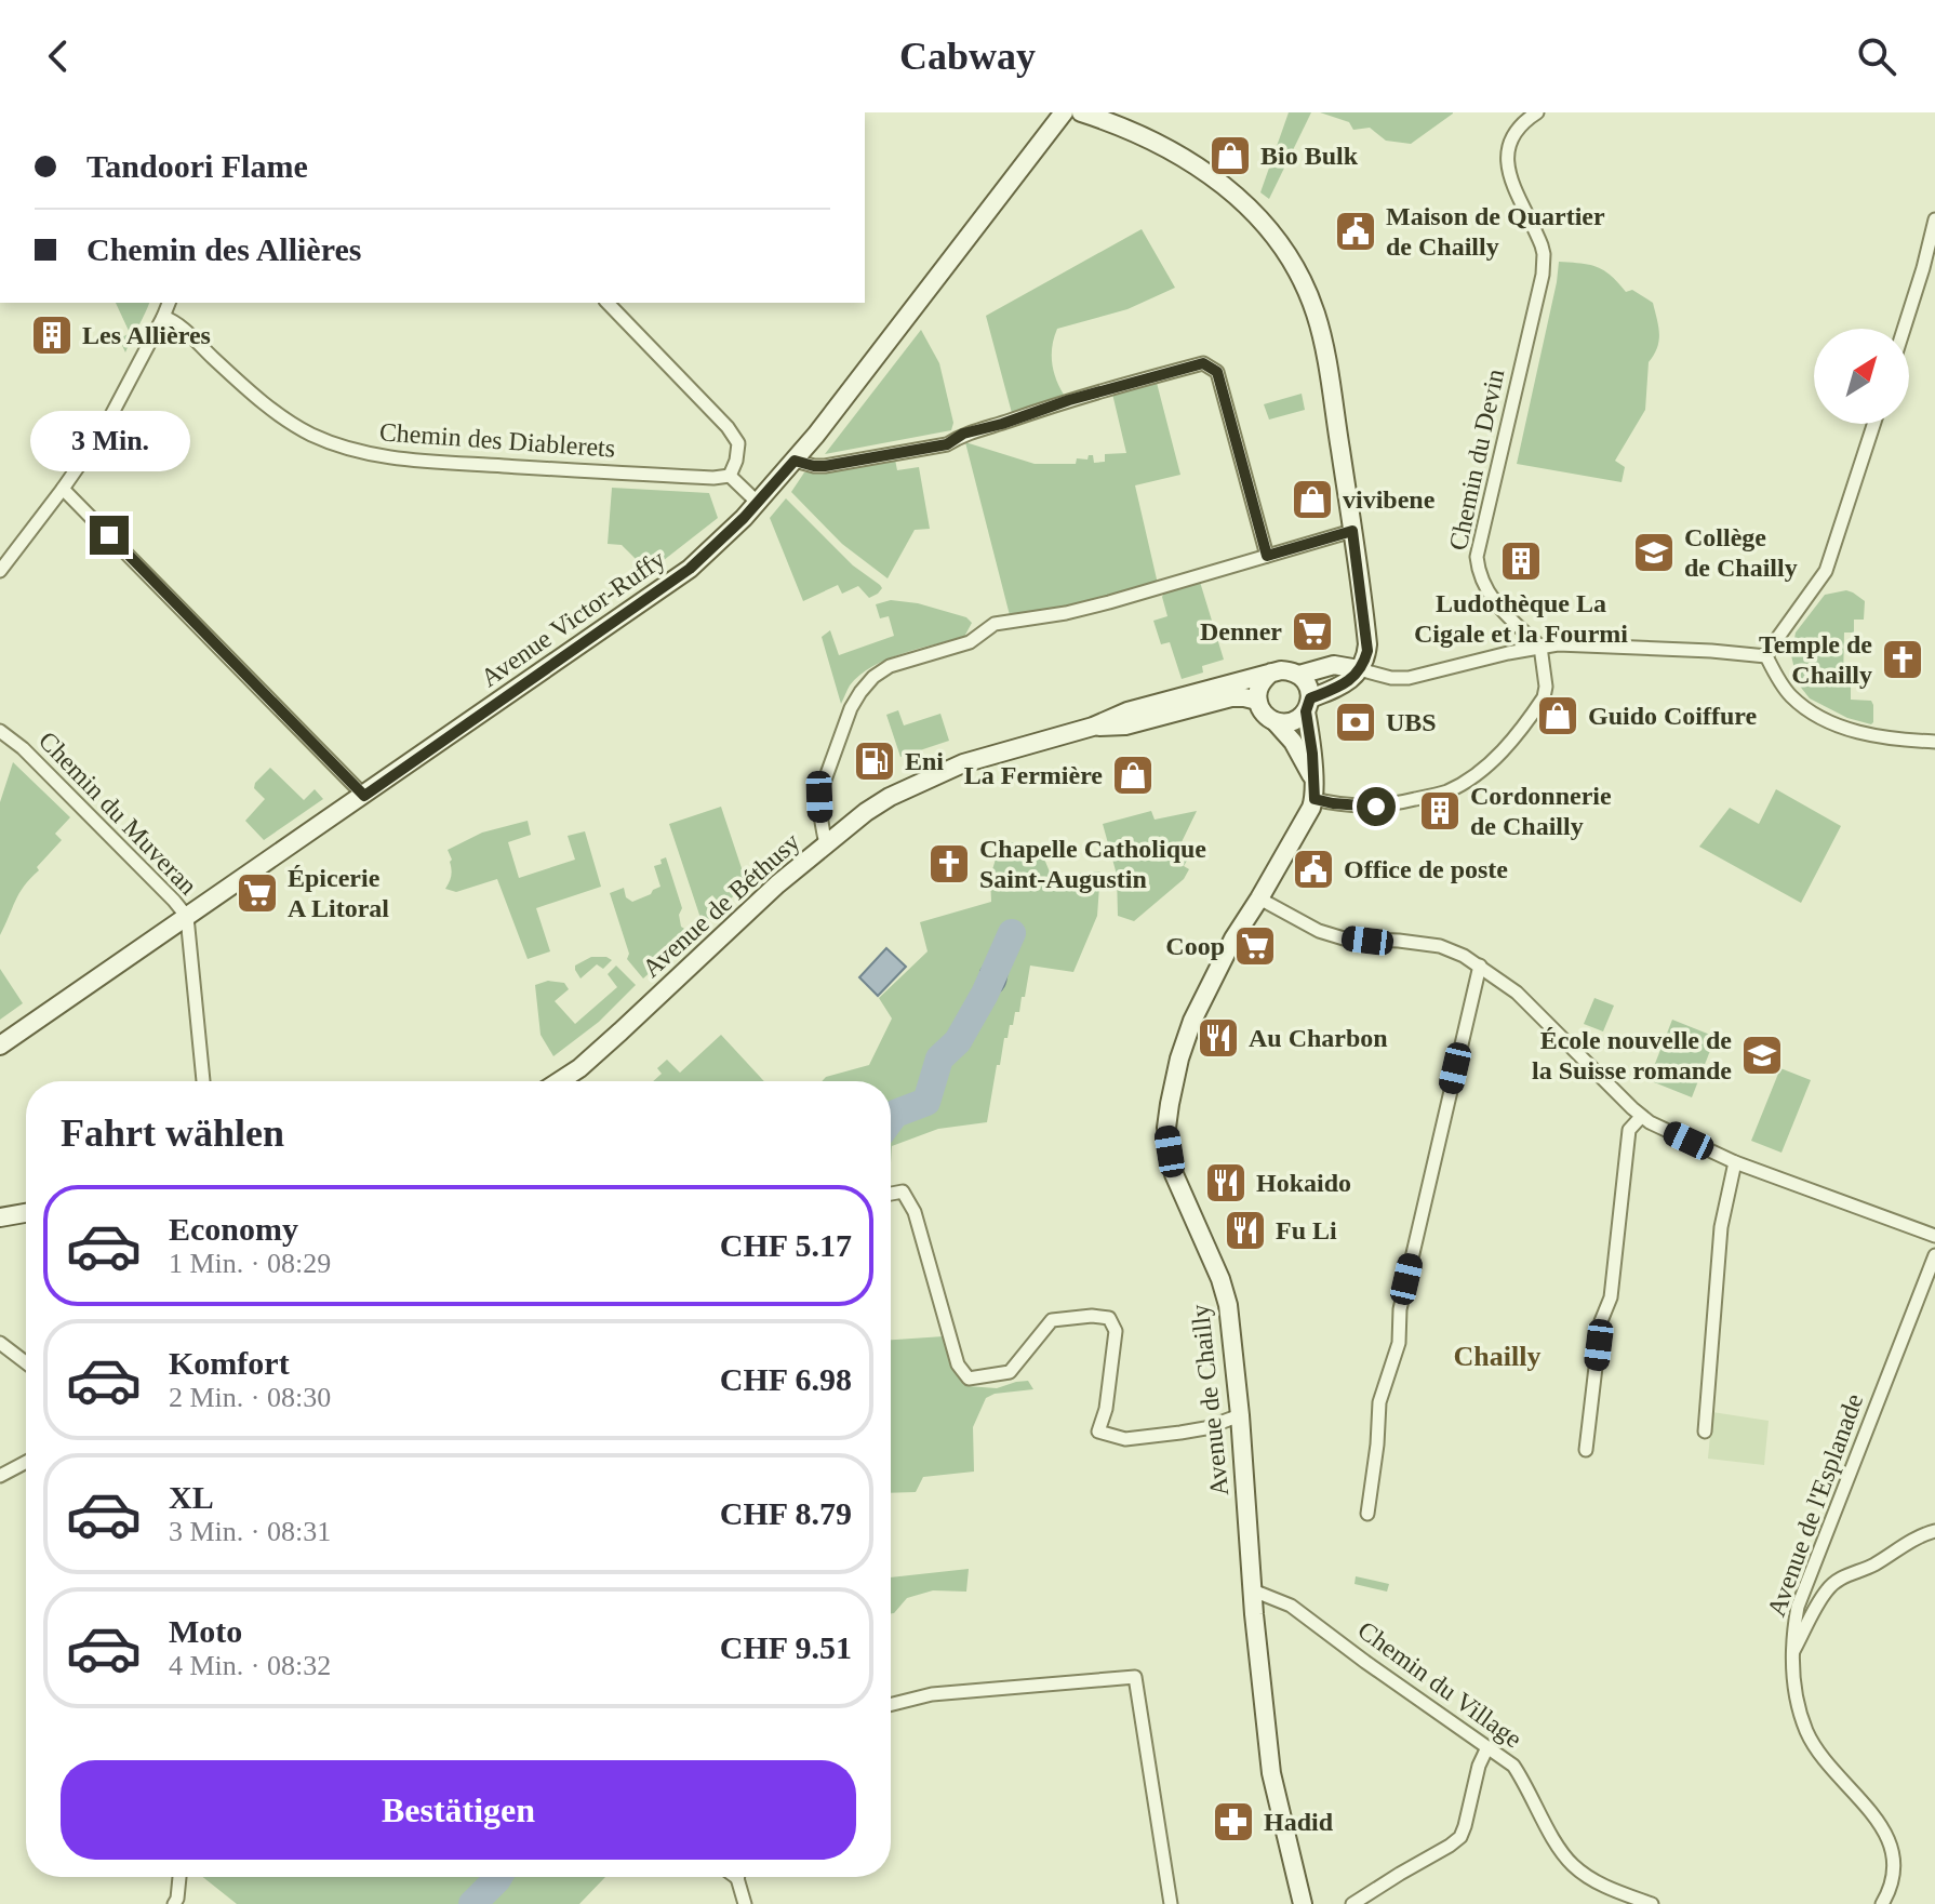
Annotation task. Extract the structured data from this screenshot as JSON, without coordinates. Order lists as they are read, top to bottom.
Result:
{
  "streets": {
    "street": [
      "Chemin des Diablerets",
      "Chemin du Devin",
      "Avenue Victor-Ruffy",
      "Chemin du Muveran",
      "Avenue de Béthusy",
      "Avenue de Chailly",
      "Avenue de l'Esplanade",
      "Chemin du Village"
    ]
  },
  "crossings": [
    ["Avenue Victor-Ruffy", "Chemin du Muveran"],
    ["Avenue de Chailly", "Chemin du Village"]
  ],
  "districts": ["Chailly"],
  "places": {
    "shop": [
      "Bio Bulk",
      "vivibene",
      "Guido Coiffure",
      "La Fermière"
    ],
    "public building": ["Maison de Quartier de Chailly", "Office de poste"],
    "building": ["Les Allières", "Ludothèque La Cigale et la Fourmi", "Cordonnerie de Chailly"],
    "school or university": ["Collège de Chailly", "École nouvelle de la Suisse romande"],
    "supermarket": ["Denner", "Épicerie A Litoral", "Coop"],
    "church": ["Temple de Chailly", "Chapelle Catholique Saint-Augustin"],
    "bank": ["UBS"],
    "fuel station": ["Eni"],
    "restaurant": ["Au Charbon", "Hokaido", "Fu Li"],
    "pharmacy": ["Hadid"]
  },
  "north": "top right",
  "page": {
    "header": "Cabway",
    "banner": ["Tandoori Flame", "Chemin des Allières"],
    "bubble": "3 Min.",
    "heading": "Fahrt wählen",
    "list": [
      {
        "name": "Economy",
        "note": "1 Min. · 08:29",
        "value": "CHF 5.17"
      },
      {
        "name": "Komfort",
        "note": "2 Min. · 08:30",
        "value": "CHF 6.98"
      },
      {
        "name": "XL",
        "note": "3 Min. · 08:31",
        "value": "CHF 8.79"
      },
      {
        "name": "Moto",
        "note": "4 Min. · 08:32",
        "value": "CHF 9.51"
      }
    ],
    "buttons": "Bestätigen"
  }
}
